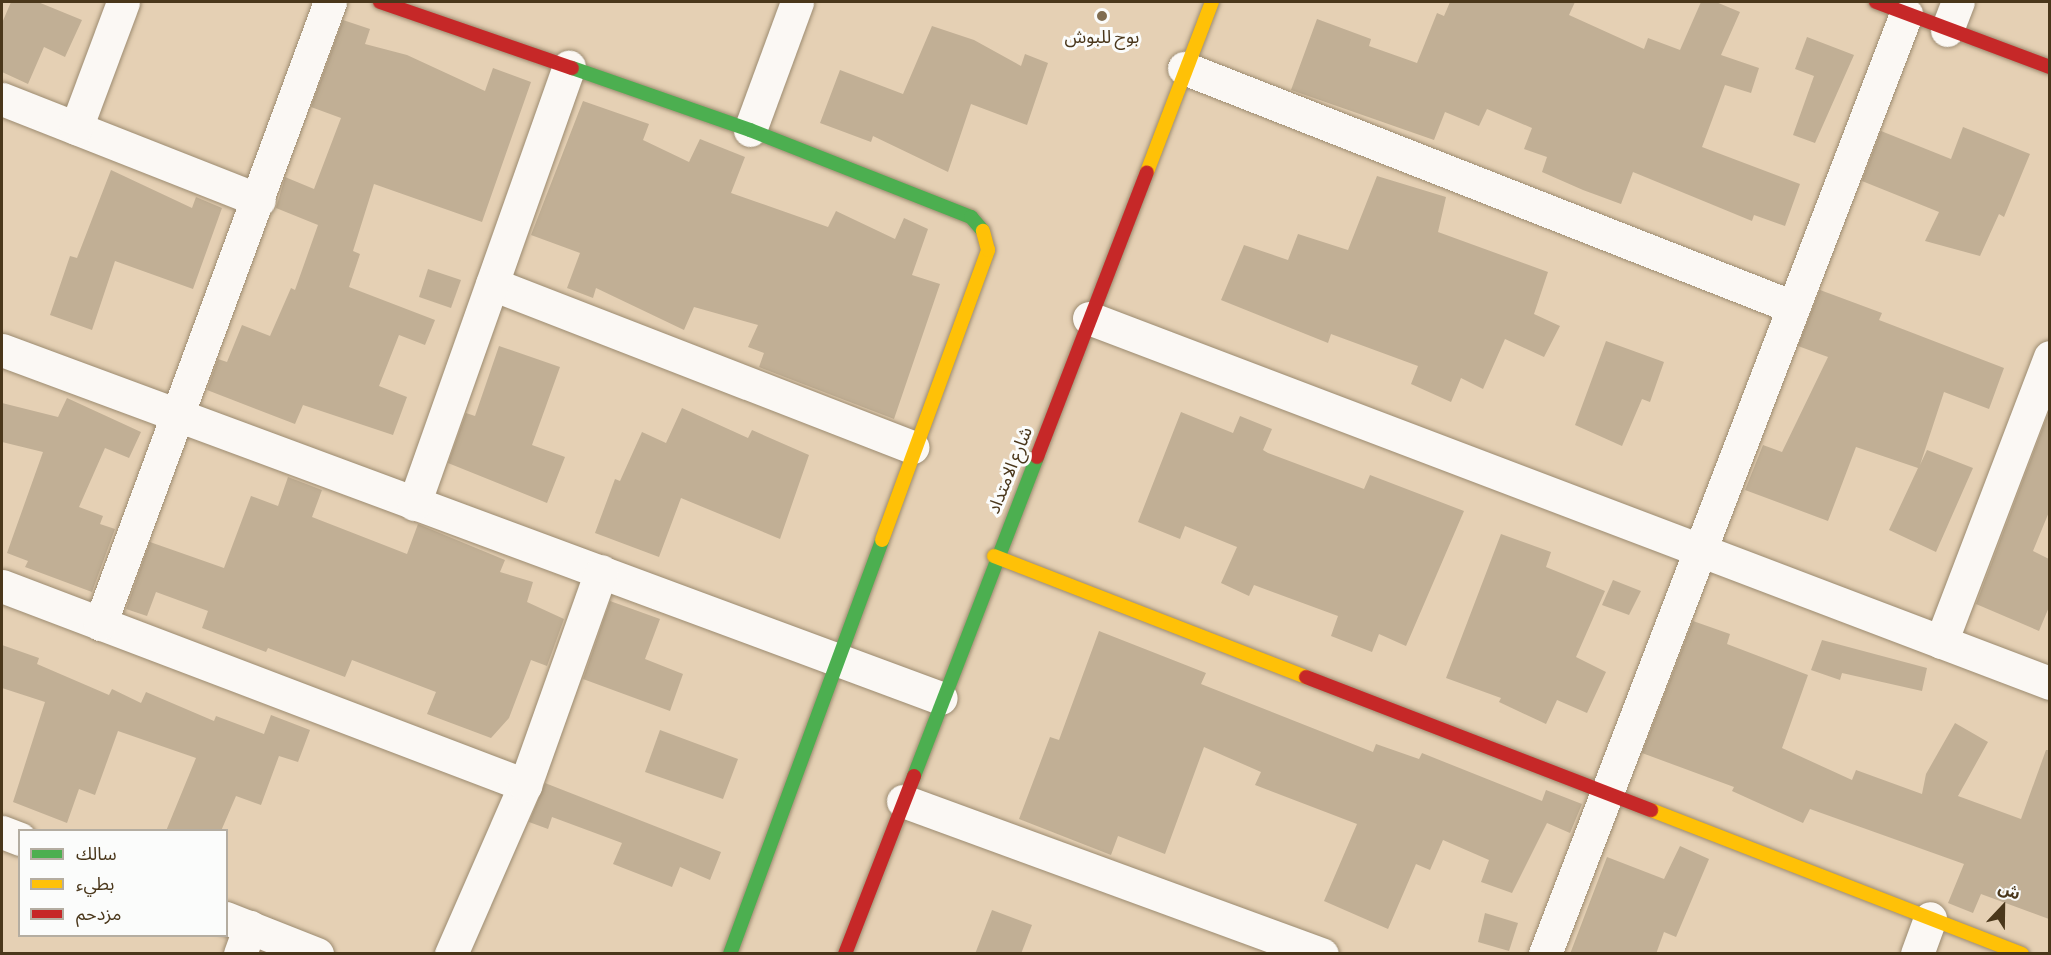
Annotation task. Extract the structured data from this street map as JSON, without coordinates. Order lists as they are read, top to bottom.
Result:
{
  "streets": {
    "street": ["شارع الامتداد"]
  },
  "places": ["بوح للبوش"],
  "legend": ["سالك", "بطيء", "مزدحم"],
  "north": "top"
}
